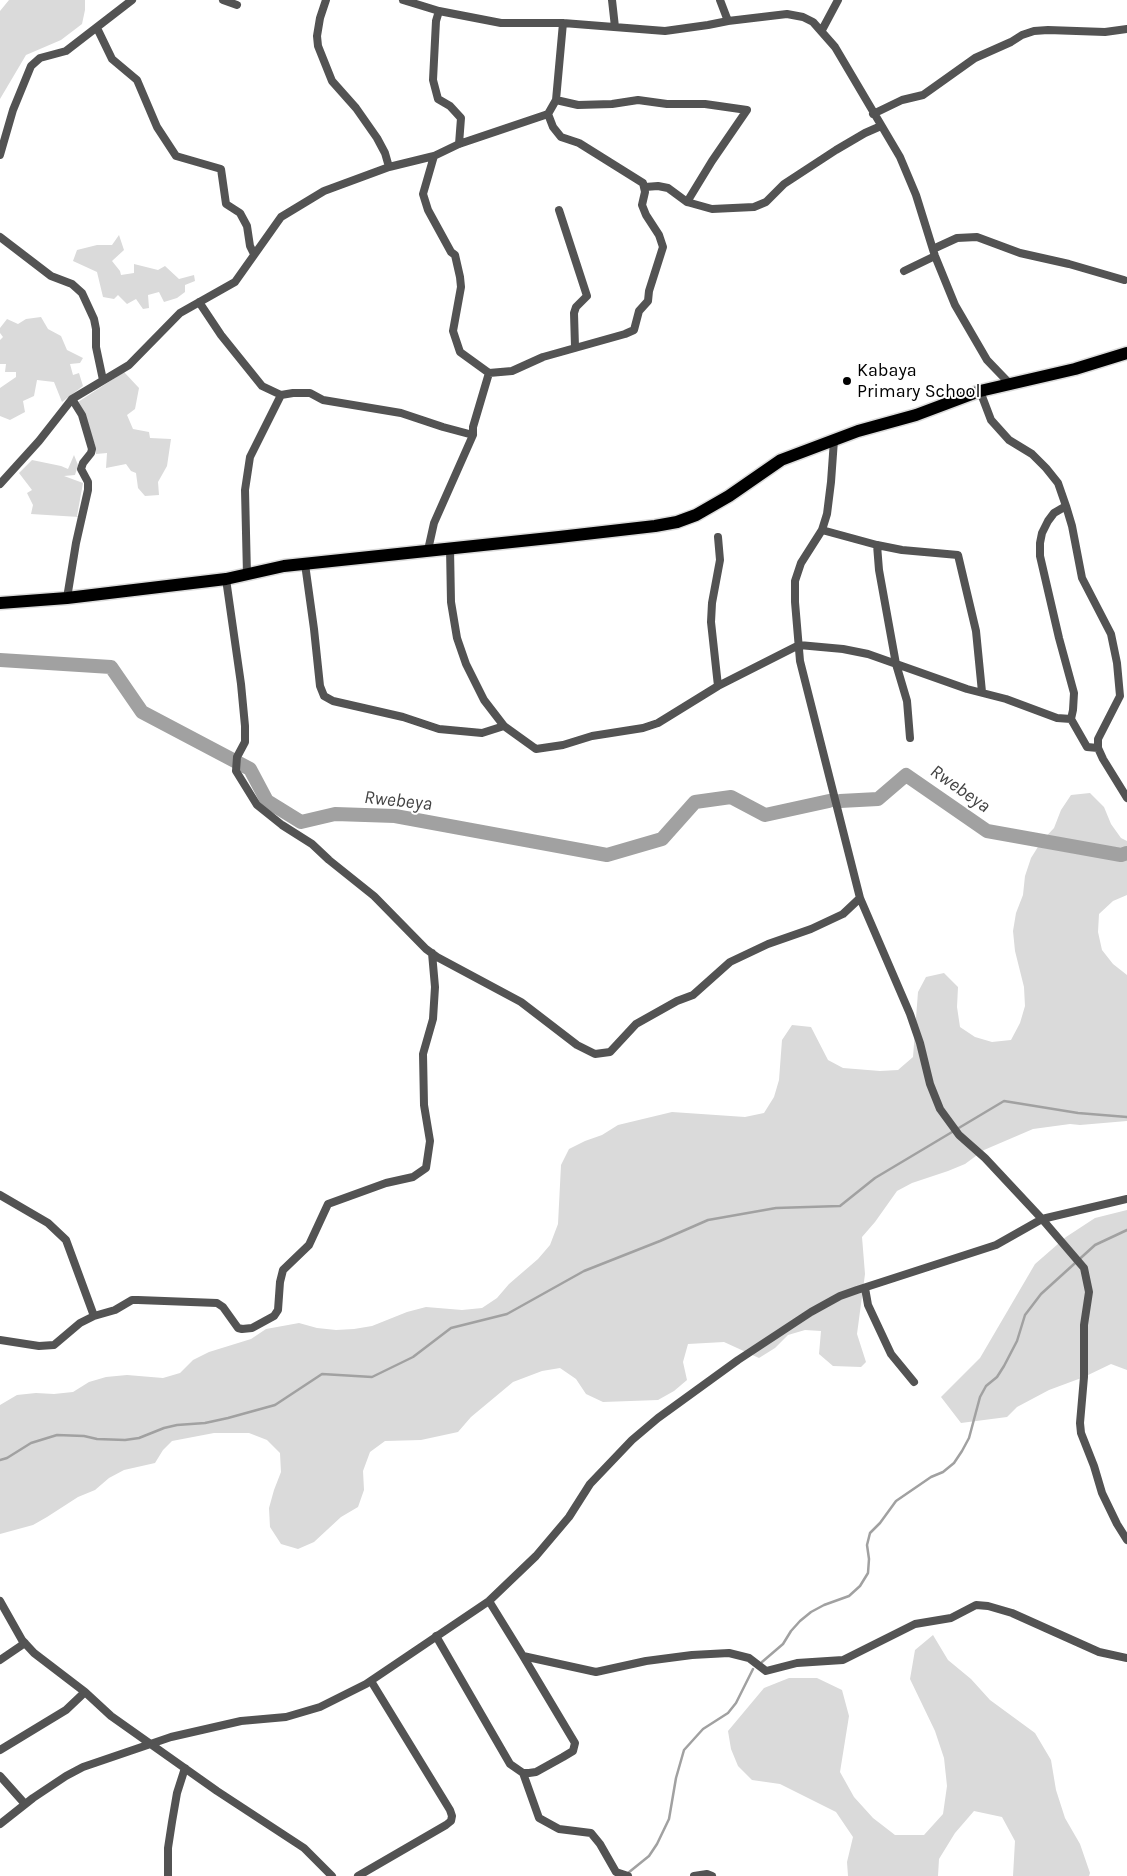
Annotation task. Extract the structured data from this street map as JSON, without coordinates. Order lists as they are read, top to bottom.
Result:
{
  "water": ["Rwebeya"],
  "places": ["Kabaya Primary School"]
}
